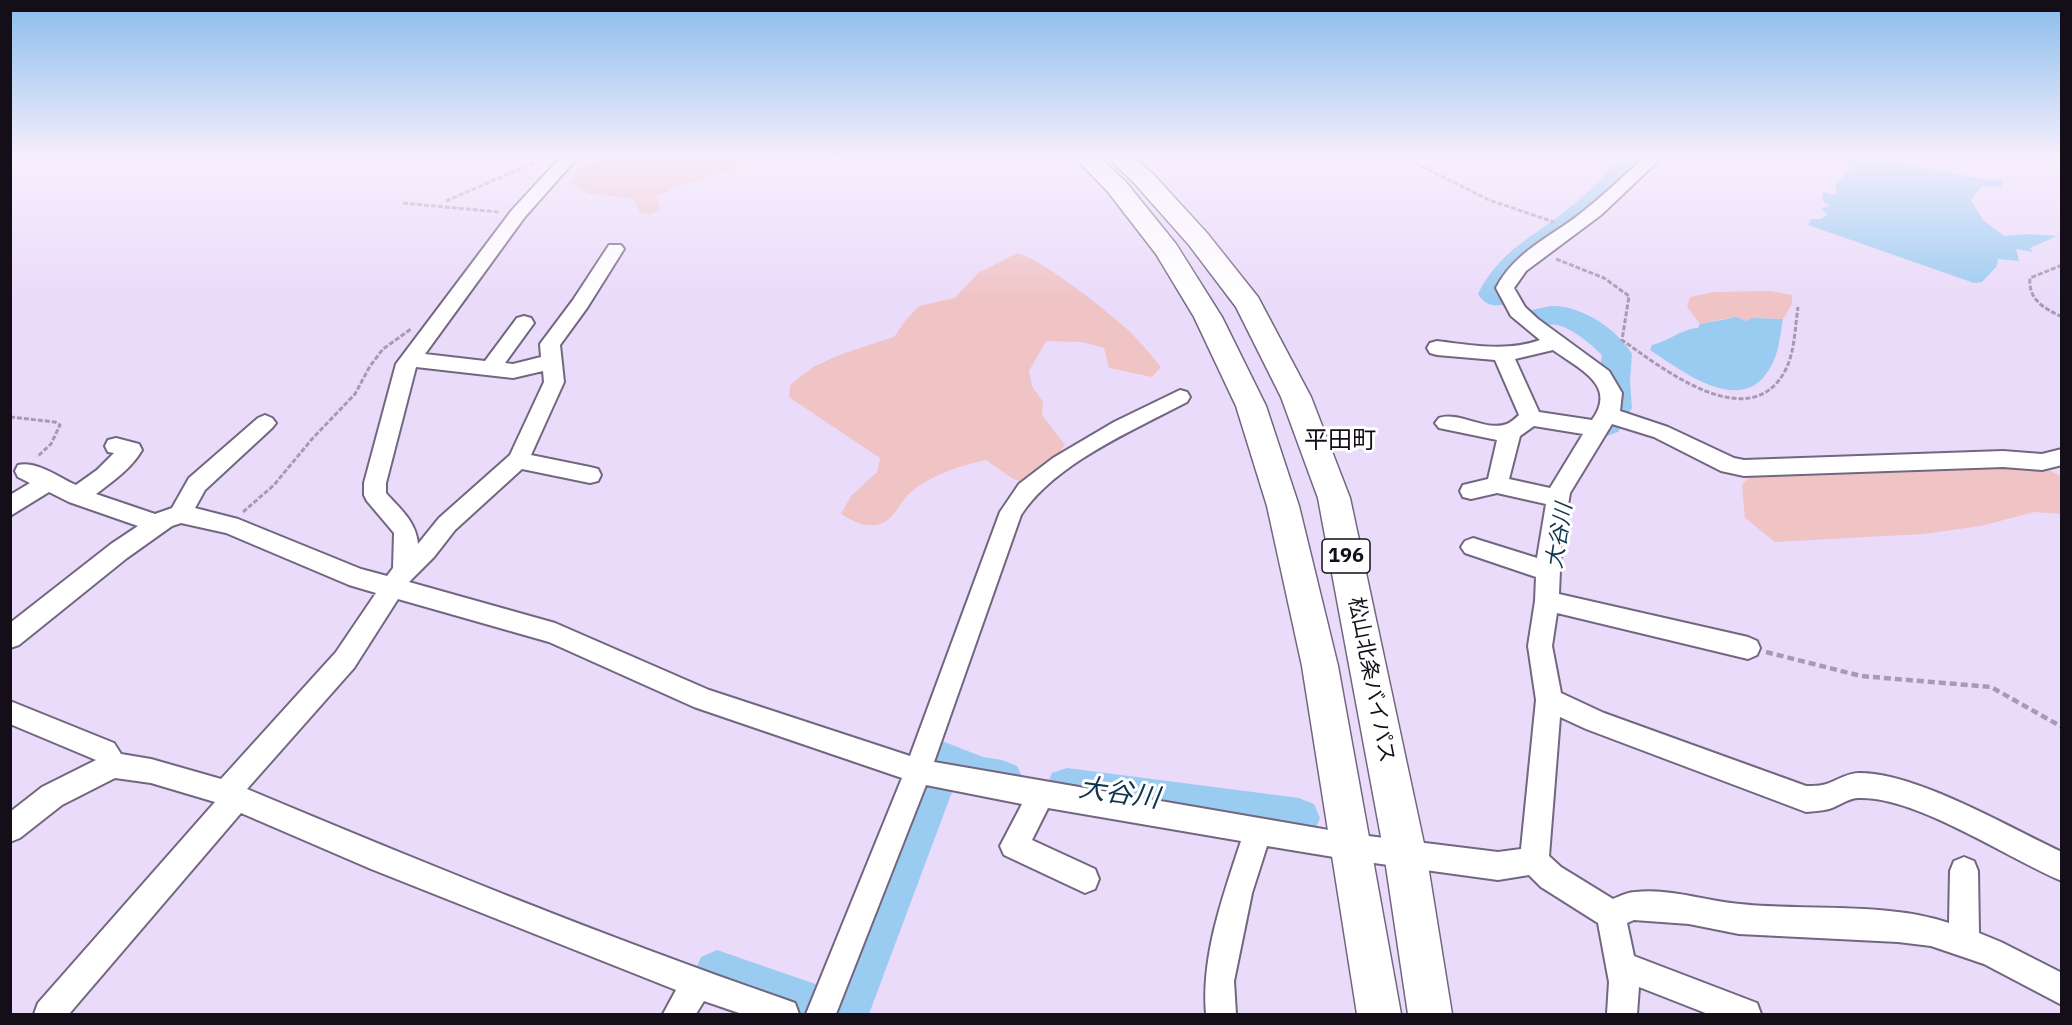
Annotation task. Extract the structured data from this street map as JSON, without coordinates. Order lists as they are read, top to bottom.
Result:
{
  "streets": {
    "highway": ["196", "松山北条バイパス"]
  },
  "districts": ["平田町"],
  "water": ["大谷川"]
}
